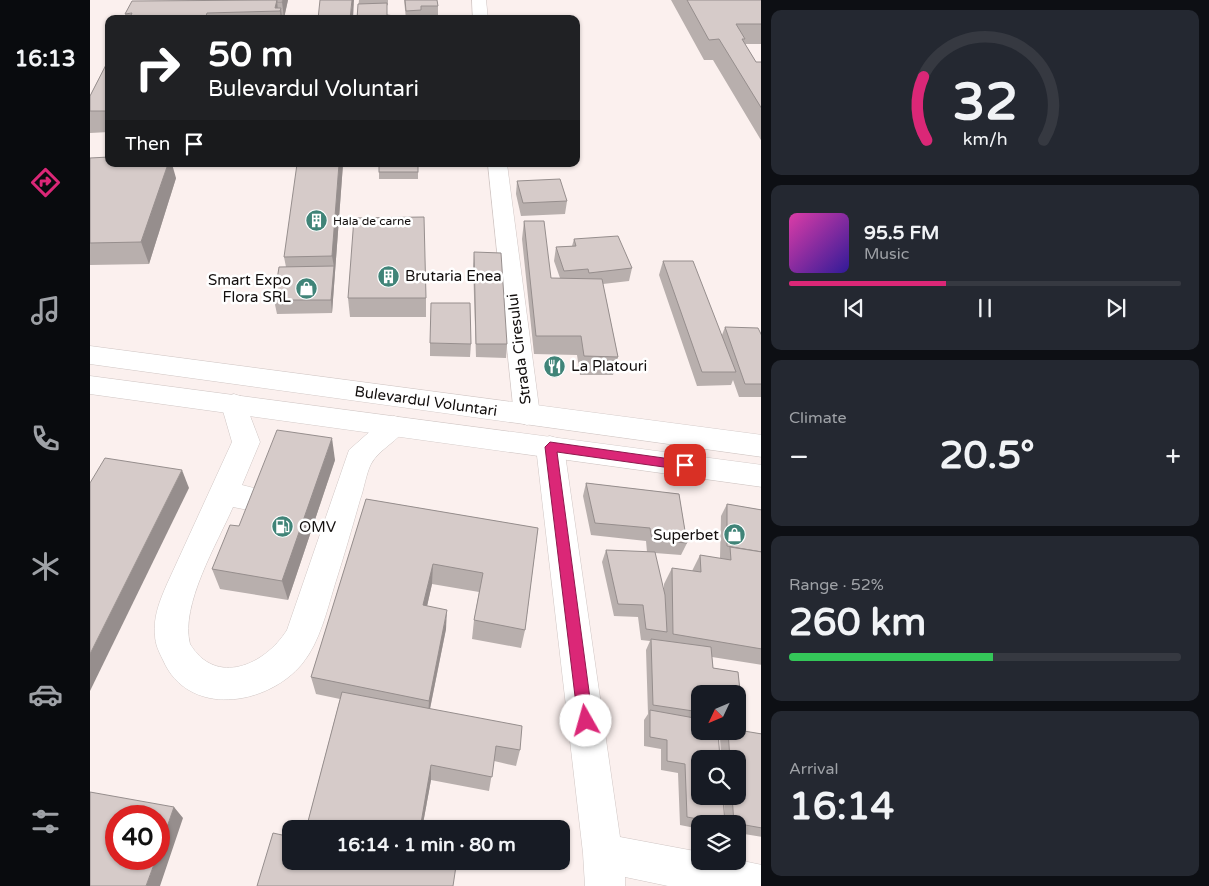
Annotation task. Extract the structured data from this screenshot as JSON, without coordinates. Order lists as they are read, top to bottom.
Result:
{
  "streets": {
    "main road": ["Strada Ciresului", "Bulevardul Voluntari"]
  },
  "crossings": [
    ["Strada Ciresului", "Bulevardul Voluntari"]
  ],
  "places": {
    "building": ["Hala de carne", "Brutaria Enea"],
    "shop": ["Smart Expo Flora SRL", "Superbet"],
    "restaurant": ["La Platouri"],
    "fuel station": ["OMV"]
  },
  "north": "bottom left",
  "page": {
    "tabs": "16:13",
    "turn": ["50 m", "Bulevardul Voluntari"],
    "then": "Then",
    "song": ["95.5 FM", "Music"],
    "tile": [
      "Climate",
      ["Range · 52%", "260 km"],
      ["Arrival", "16:14"]
    ],
    "heat": ["−", "20.5°", "+"],
    "limit": "40",
    "trip": "16:14 · 1 min · 80 m",
    "gauge": ["32", "km/h"]
  }
}
